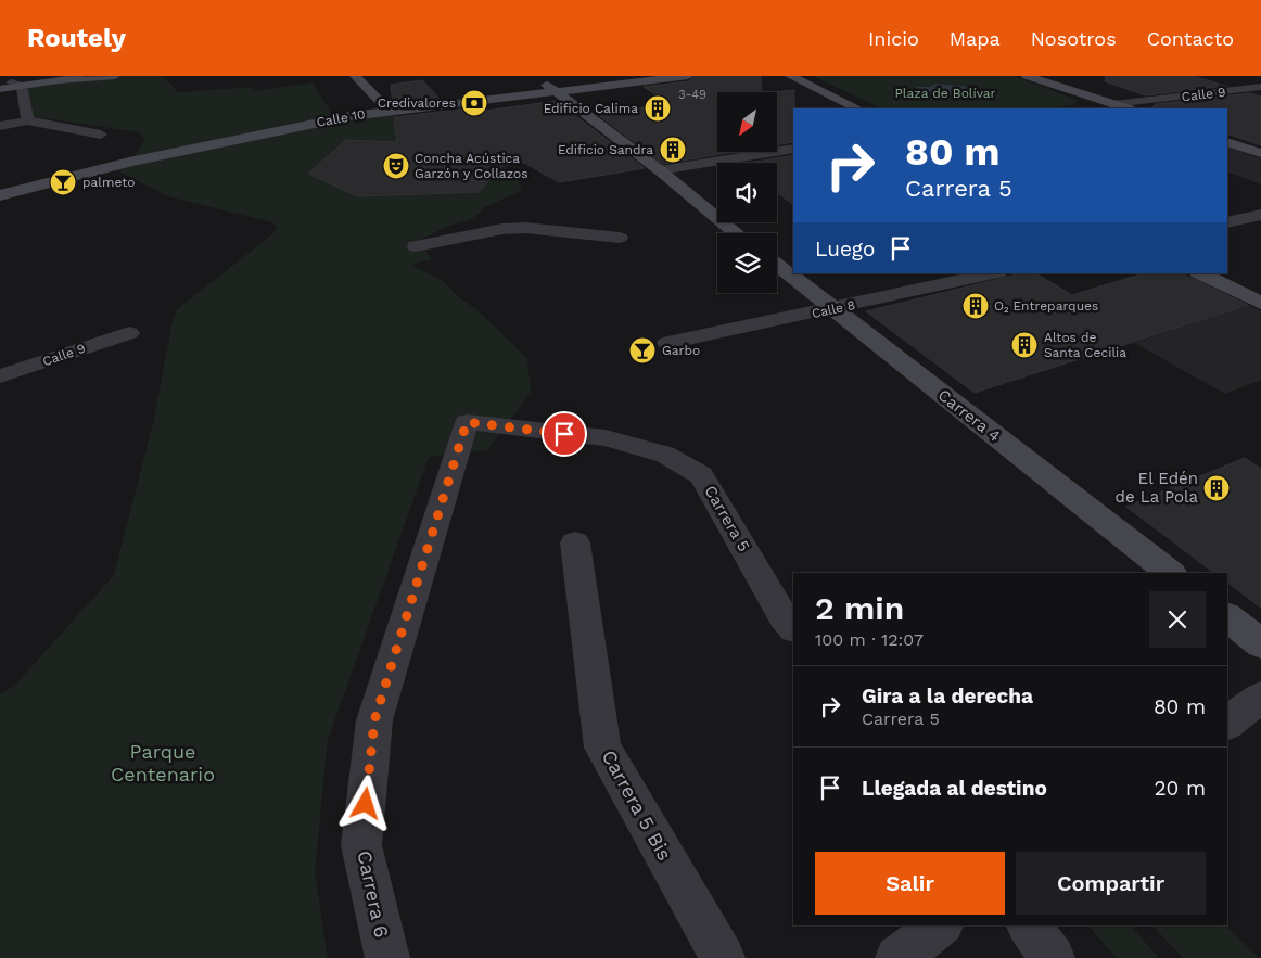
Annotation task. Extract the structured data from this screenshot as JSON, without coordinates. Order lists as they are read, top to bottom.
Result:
{
  "streets": {
    "main road": ["Calle 10", "Carrera 4"],
    "street": [
      "Calle 9",
      "Calle 8",
      "Carrera 5",
      "Carrera 5 Bis",
      "Carrera 6"
    ]
  },
  "crossings": [
    ["Calle 8", "Carrera 4"],
    ["Carrera 5", "Carrera 6"]
  ],
  "parks": ["Plaza de Bolívar", "Parque Centenario"],
  "places": {
    "bank": ["Credivalores"],
    "building": [
      "Edificio Calima",
      "Edificio Sandra",
      "O₂ Entreparques",
      "Altos de Santa Cecilia",
      "El Edén de La Pola"
    ],
    "theatre": ["Concha Acústica Garzón y Collazos"],
    "bar": ["palmeto", "Garbo"]
  },
  "house_numbers": ["3-49"],
  "north": "bottom left",
  "page": {
    "header": "Routely",
    "nav": [
      "Inicio",
      "Mapa",
      "Nosotros",
      "Contacto"
    ],
    "turn": ["80 m", "Carrera 5"],
    "then": "Luego",
    "heading": ["2 min", "100 m · 12:07"],
    "list": [
      {
        "name": "Gira a la derecha",
        "note": "Carrera 5",
        "value": "80 m"
      },
      {
        "name": "Llegada al destino",
        "value": "20 m"
      }
    ],
    "buttons": ["Salir", "Compartir"]
  }
}
